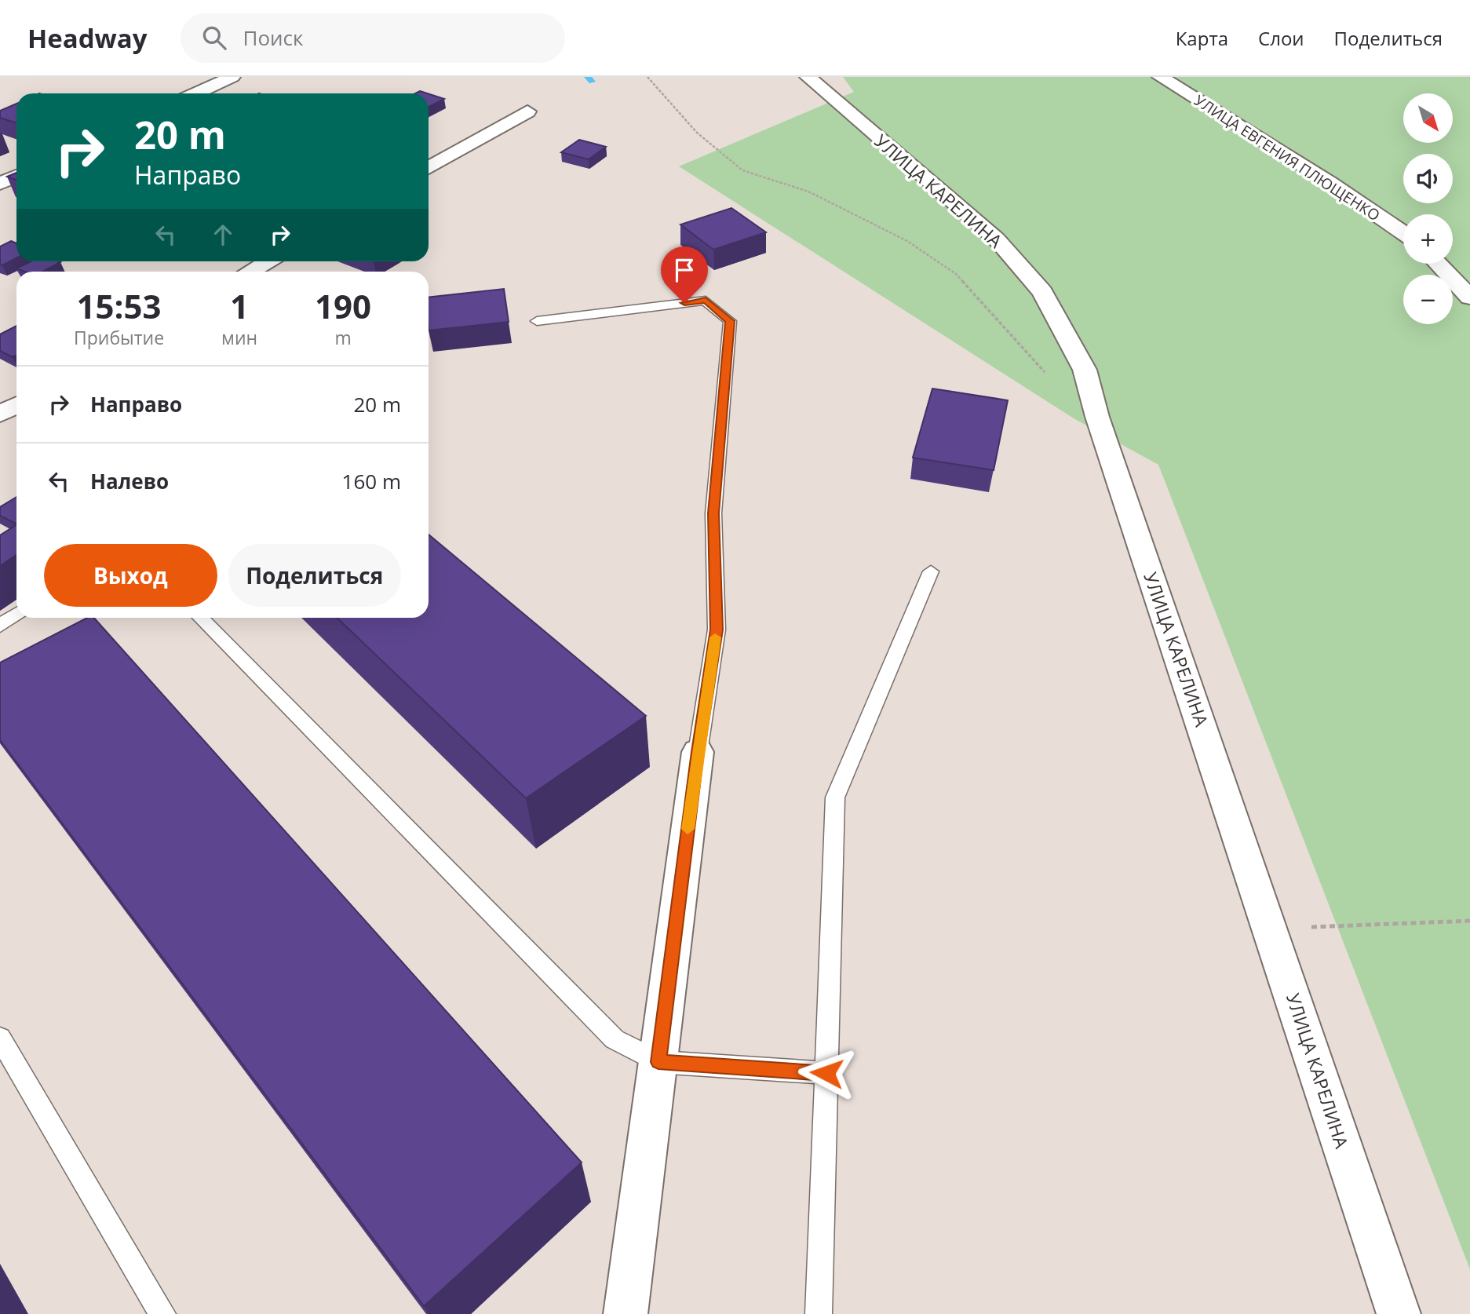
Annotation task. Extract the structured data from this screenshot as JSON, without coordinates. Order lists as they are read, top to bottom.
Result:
{
  "streets": {
    "street": ["УЛИЦА ЕВГЕНИЯ ПЛЮЩЕНКО", "УЛИЦА КАРЕЛИНА"]
  },
  "north": "bottom right",
  "page": {
    "header": "Headway",
    "search": "Поиск",
    "nav": ["Карта", "Слои", "Поделиться"],
    "map_buttons": ["+", "−"],
    "turn": ["20 m", "Направо"],
    "eta": [
      "15:53",
      "Прибытие",
      "1",
      "мин",
      "190",
      "m"
    ],
    "list": [
      {
        "name": "Направо",
        "value": "20 m"
      },
      {
        "name": "Налево",
        "value": "160 m"
      }
    ],
    "buttons": ["Выход", "Поделиться"]
  }
}
